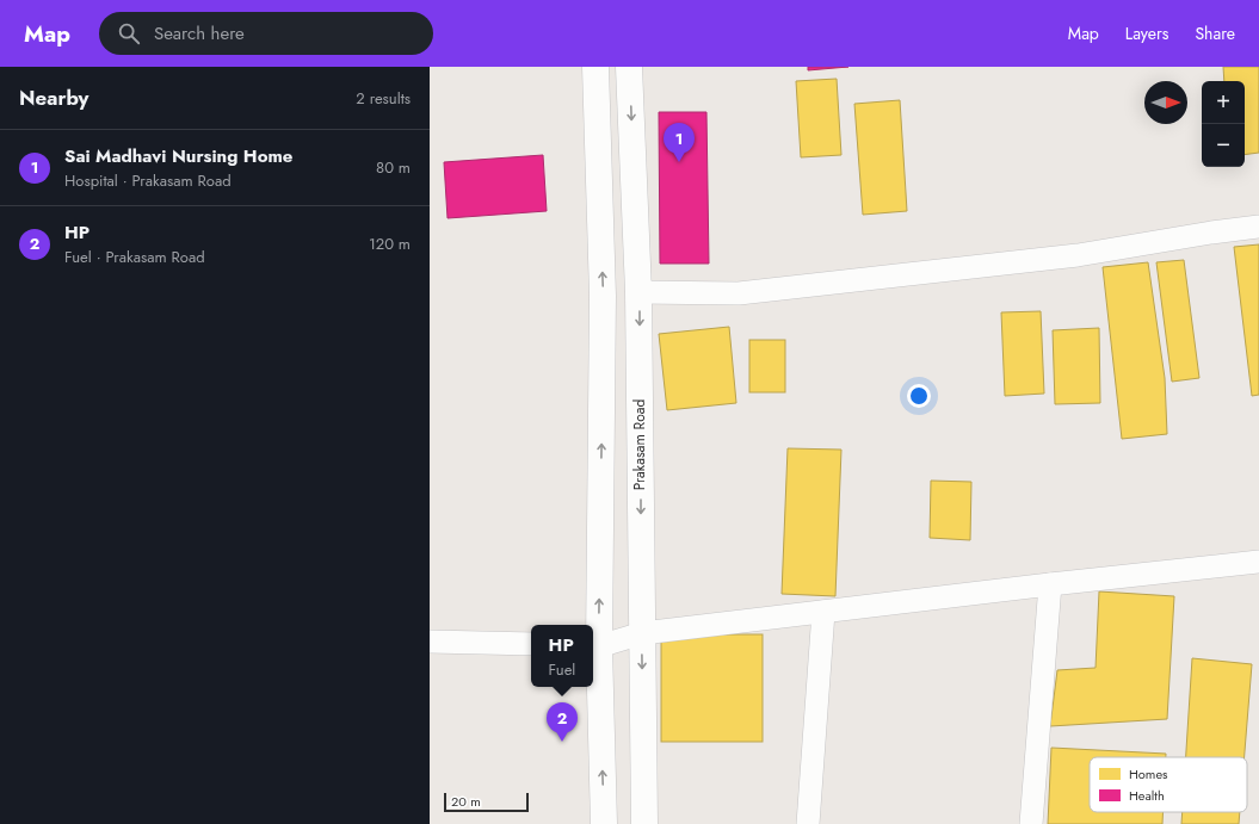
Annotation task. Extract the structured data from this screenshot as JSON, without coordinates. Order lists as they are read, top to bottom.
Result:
{
  "streets": {
    "main road": ["Prakasam Road"]
  },
  "legend": ["Homes", "Health"],
  "scale_bar": "20 m",
  "north": "right",
  "page": {
    "header": "Map",
    "search": "Search here",
    "nav": ["Map", "Layers", "Share"],
    "heading": ["Nearby", "2 results"],
    "map_buttons": ["+", "−"],
    "pins": ["1", "2"],
    "list": [
      {
        "mark": "1",
        "name": "Sai Madhavi Nursing Home",
        "note": "Hospital · Prakasam Road",
        "value": "80 m"
      },
      {
        "mark": "2",
        "name": "HP",
        "note": "Fuel · Prakasam Road",
        "value": "120 m"
      }
    ],
    "popup": ["HP", "Fuel"],
    "scale": "20 m"
  }
}
